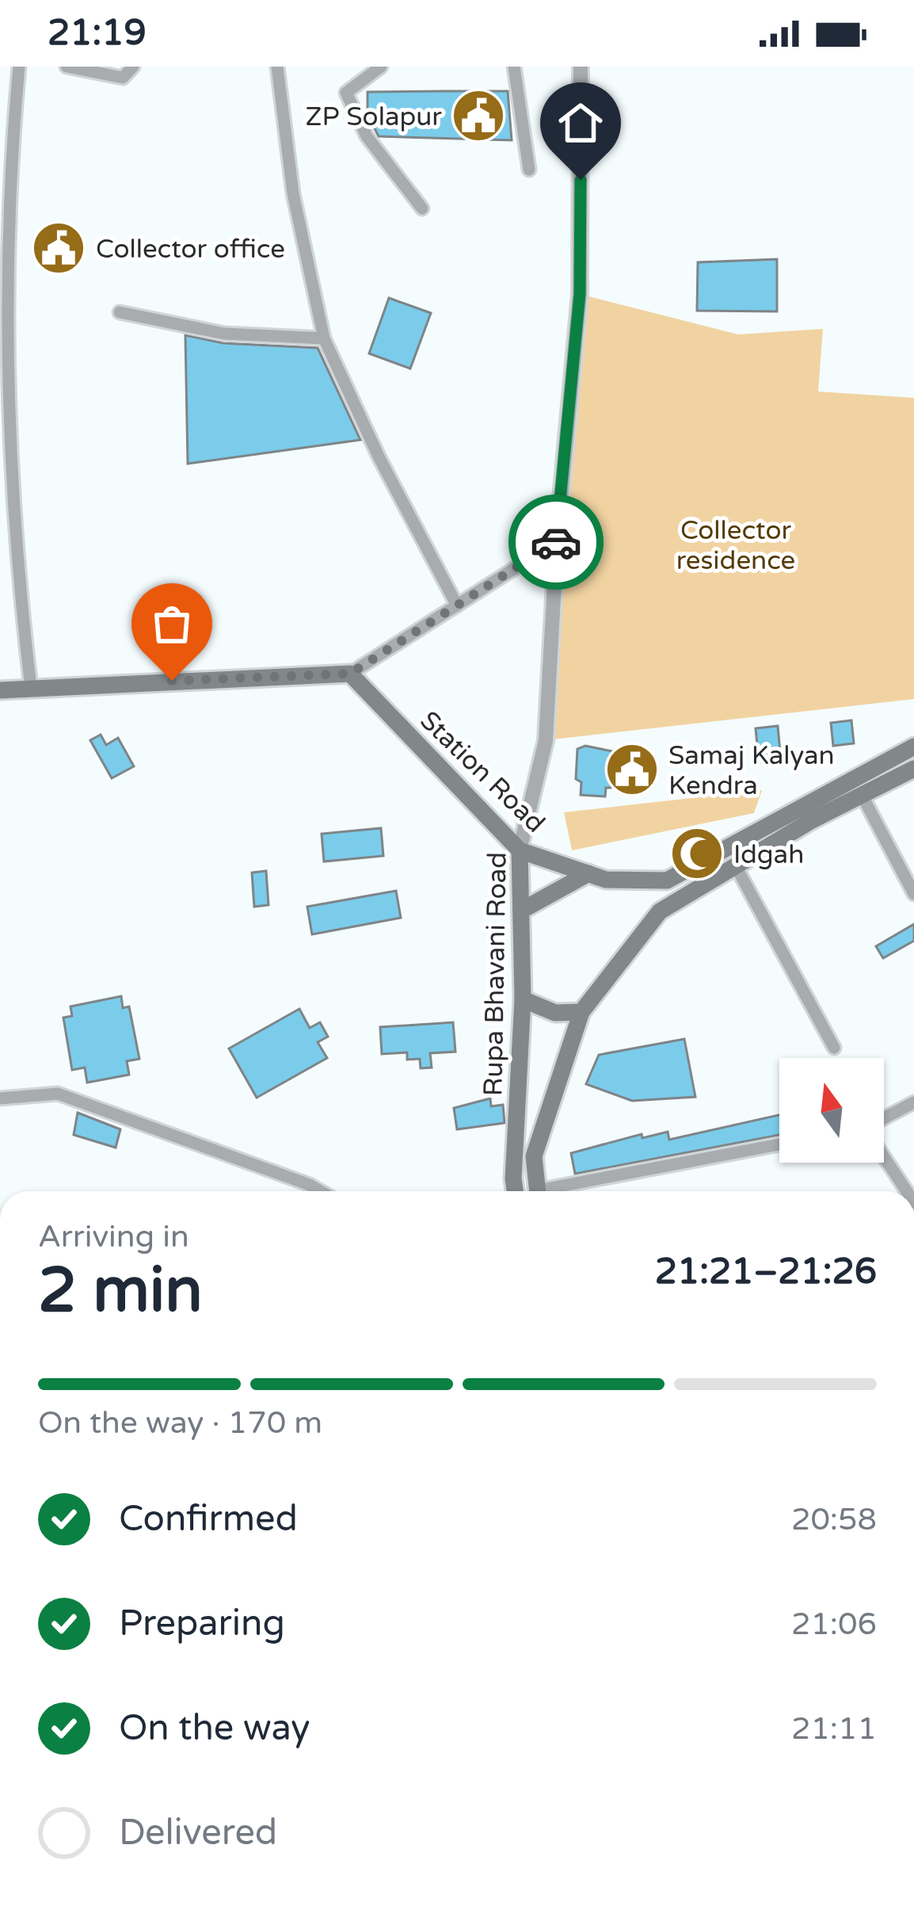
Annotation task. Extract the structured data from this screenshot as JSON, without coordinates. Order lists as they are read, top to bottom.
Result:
{
  "streets": {
    "main road": ["Station Road", "Rupa Bhavani Road"]
  },
  "crossings": [
    ["Station Road", "Rupa Bhavani Road"]
  ],
  "parks": ["Collector residence"],
  "places": {
    "public building": ["ZP Solapur", "Collector office", "Samaj Kalyan Kendra"],
    "mosque": ["Idgah"]
  },
  "north": "top",
  "page": {
    "status": "21:19",
    "heading": ["2 min", "Arriving in", "21:21–21:26"],
    "bar": "On the way · 170 m",
    "list": [
      ["Confirmed", "20:58"],
      ["Preparing", "21:06"],
      ["On the way", "21:11"],
      "Delivered"
    ]
  }
}
